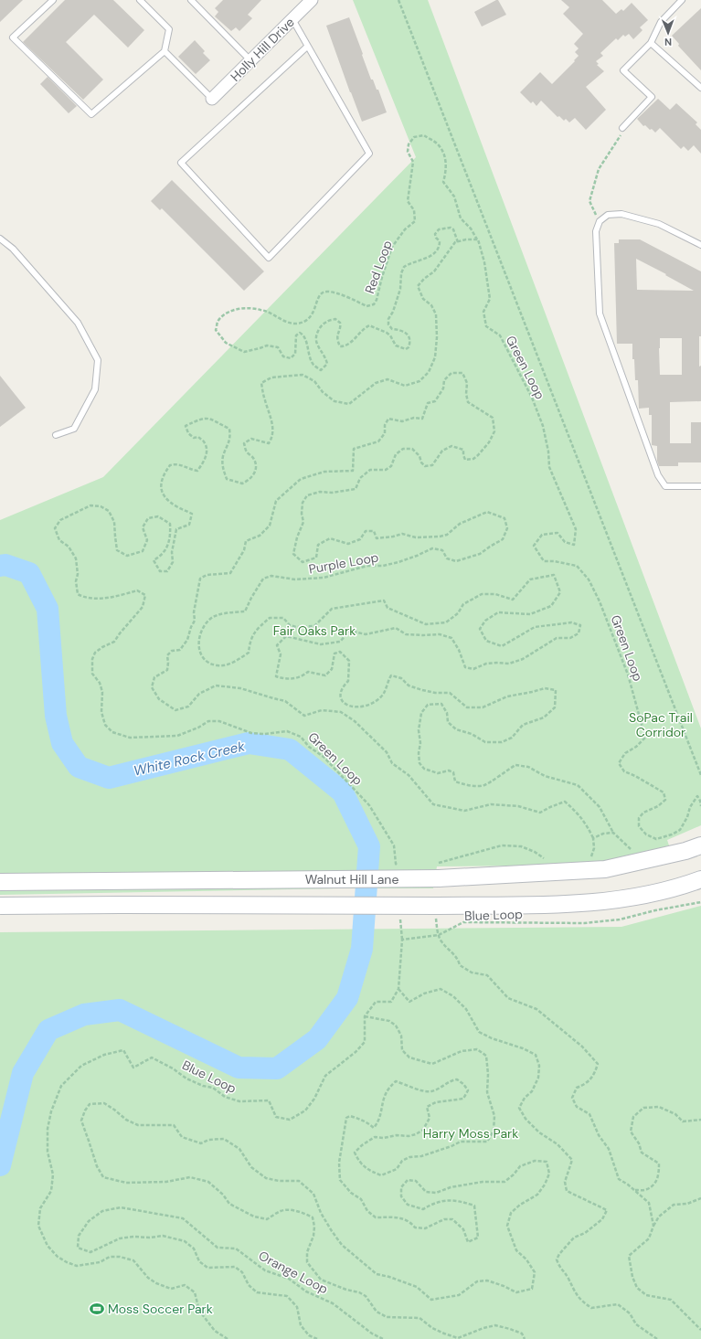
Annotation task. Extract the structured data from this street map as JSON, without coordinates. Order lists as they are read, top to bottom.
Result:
{
  "streets": {
    "main road": ["Walnut Hill Lane"],
    "street": ["Holly Hill Drive"],
    "path": [
      "Red Loop",
      "Green Loop",
      "Purple Loop",
      "Blue Loop",
      "Orange Loop"
    ]
  },
  "crossings": [
    ["Red Loop", "Green Loop"],
    ["Blue Loop", "Orange Loop"]
  ],
  "water": ["White Rock Creek"],
  "parks": ["Fair Oaks Park", "SoPac Trail Corridor", "Harry Moss Park"],
  "places": {
    "sports": ["Moss Soccer Park"]
  },
  "north": "bottom"
}
